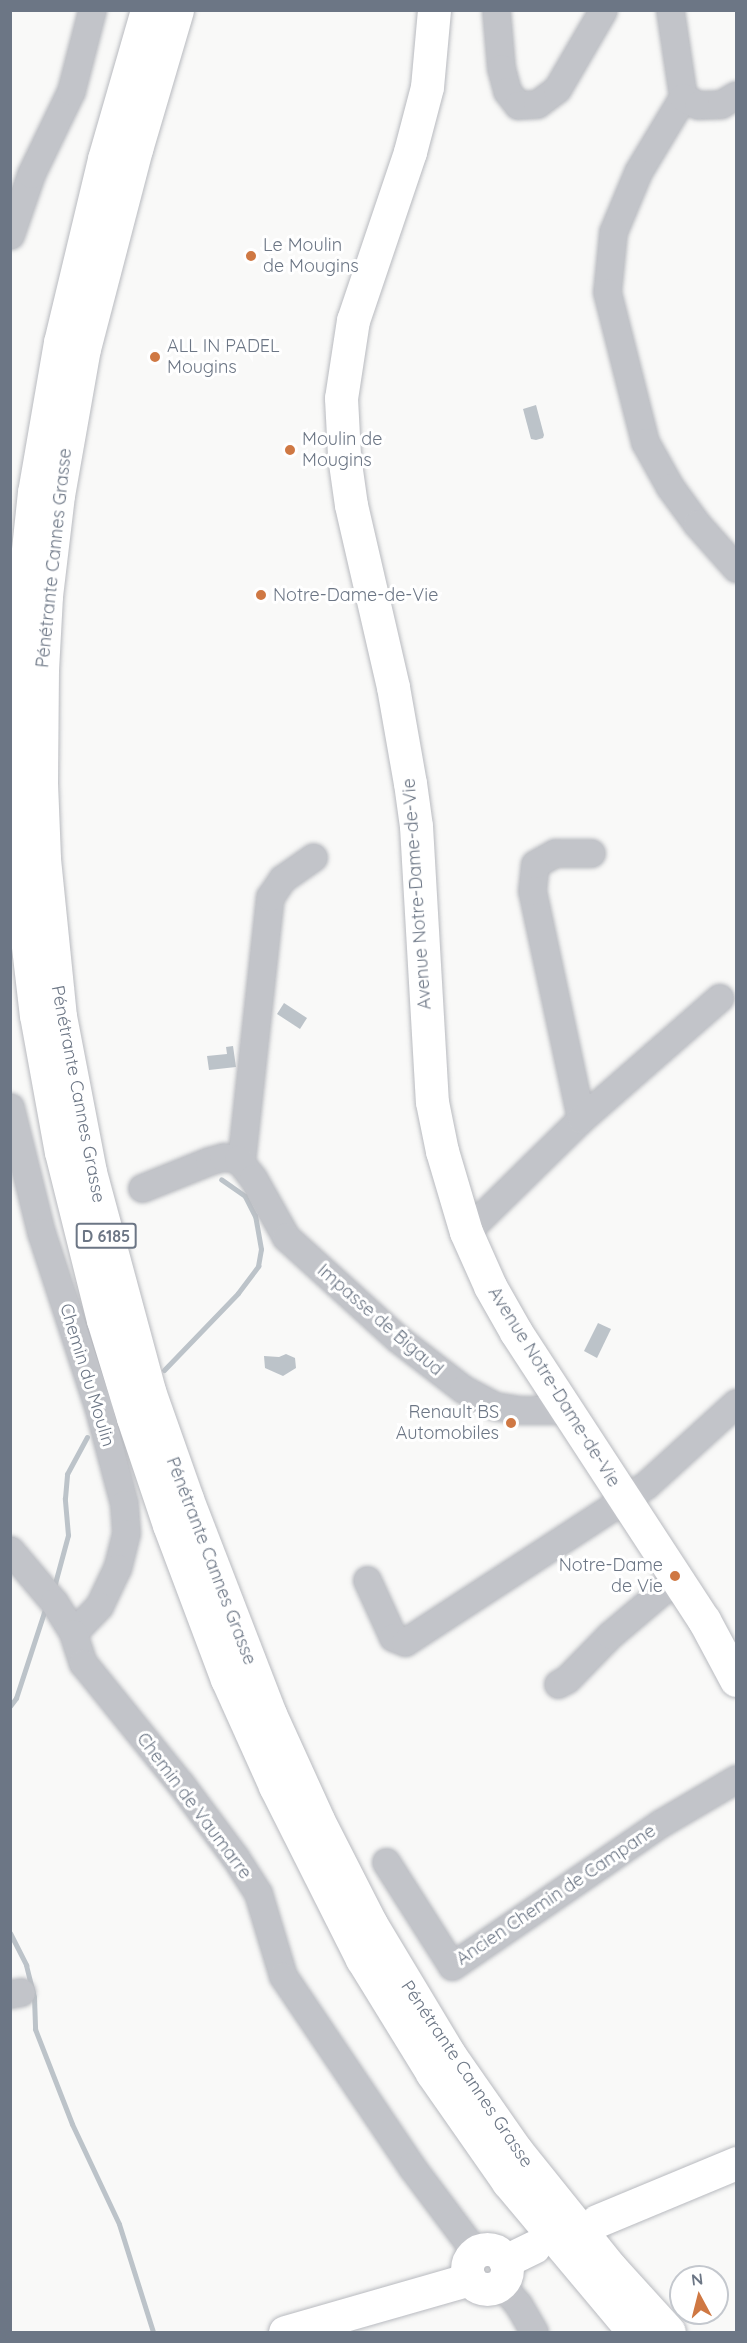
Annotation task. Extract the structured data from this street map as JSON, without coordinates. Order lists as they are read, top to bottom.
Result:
{
  "streets": {
    "main road": ["Pénétrante Cannes Grasse", "Avenue Notre-Dame-de-Vie", "D 6185"],
    "street": [
      "Impasse de Bigaud",
      "Chemin du Moulin",
      "Chemin de Vaumarre",
      "Ancien Chemin de Campane"
    ]
  },
  "crossings": [
    ["Avenue Notre-Dame-de-Vie", "Impasse de Bigaud"],
    ["Chemin du Moulin", "Chemin de Vaumarre"]
  ],
  "places": [
    "Le Moulin de Mougins",
    "ALL IN PADEL Mougins",
    "Moulin de Mougins",
    "Notre-Dame-de-Vie",
    "Renault BS Automobiles",
    "Notre-Dame de Vie"
  ],
  "north": "top"
}
